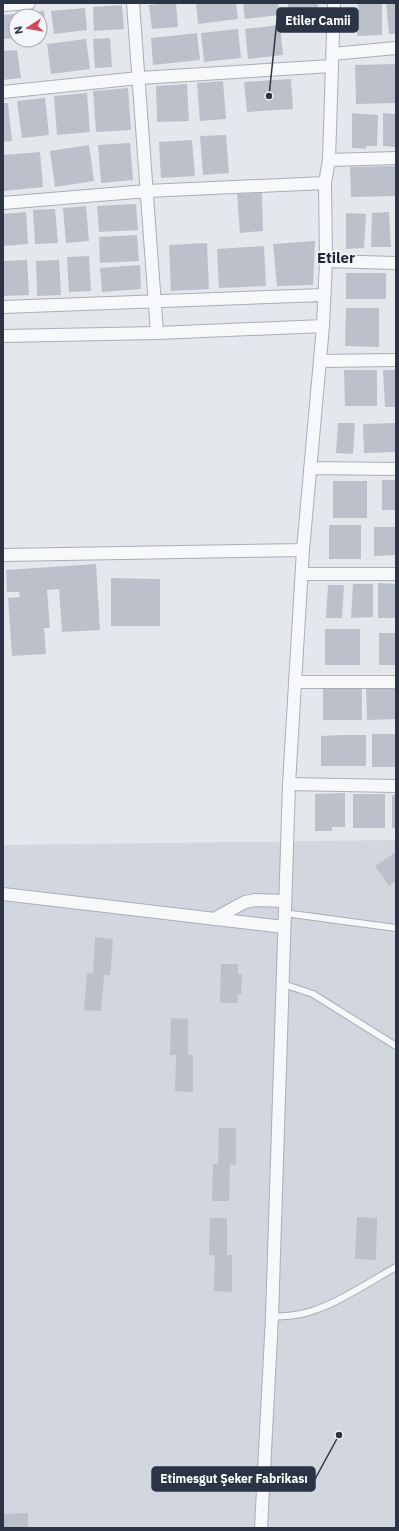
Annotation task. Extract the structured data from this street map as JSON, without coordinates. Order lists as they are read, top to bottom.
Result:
{
  "districts": ["Etiler"],
  "places": ["Etiler Camii", "Etimesgut Şeker Fabrikası"],
  "north": "left"
}
